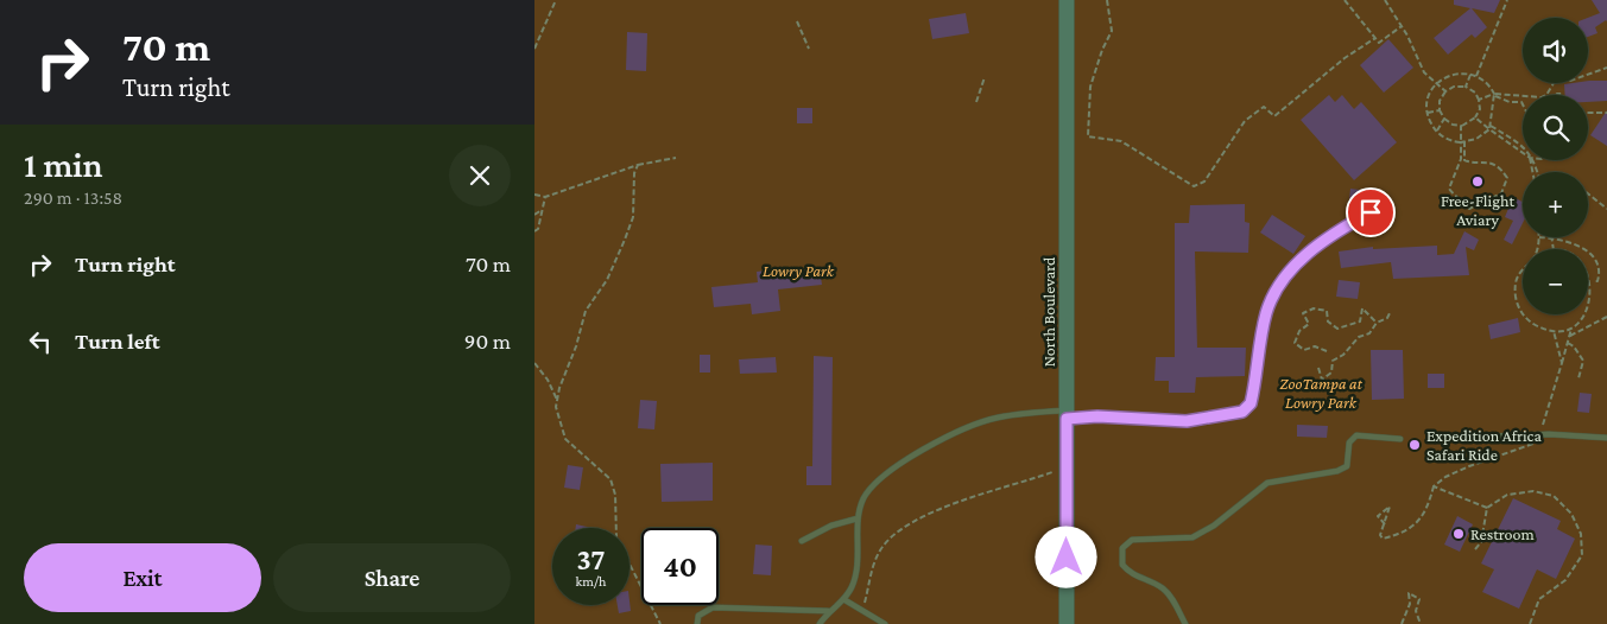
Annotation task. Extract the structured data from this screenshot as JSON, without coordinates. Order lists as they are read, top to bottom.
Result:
{
  "streets": {
    "street": ["North Boulevard"]
  },
  "parks": ["Lowry Park", "ZooTampa at Lowry Park"],
  "places": ["Free-Flight Aviary", "Expedition Africa Safari Ride", "Restroom"],
  "page": {
    "turn": ["70 m", "Turn right"],
    "map_buttons": ["+", "−"],
    "heading": ["1 min", "290 m · 13:58"],
    "list": [
      {
        "name": "Turn right",
        "value": "70 m"
      },
      {
        "name": "Turn left",
        "value": "90 m"
      }
    ],
    "speed": "37 km/h",
    "limit": "40",
    "buttons": ["Exit", "Share"]
  }
}
